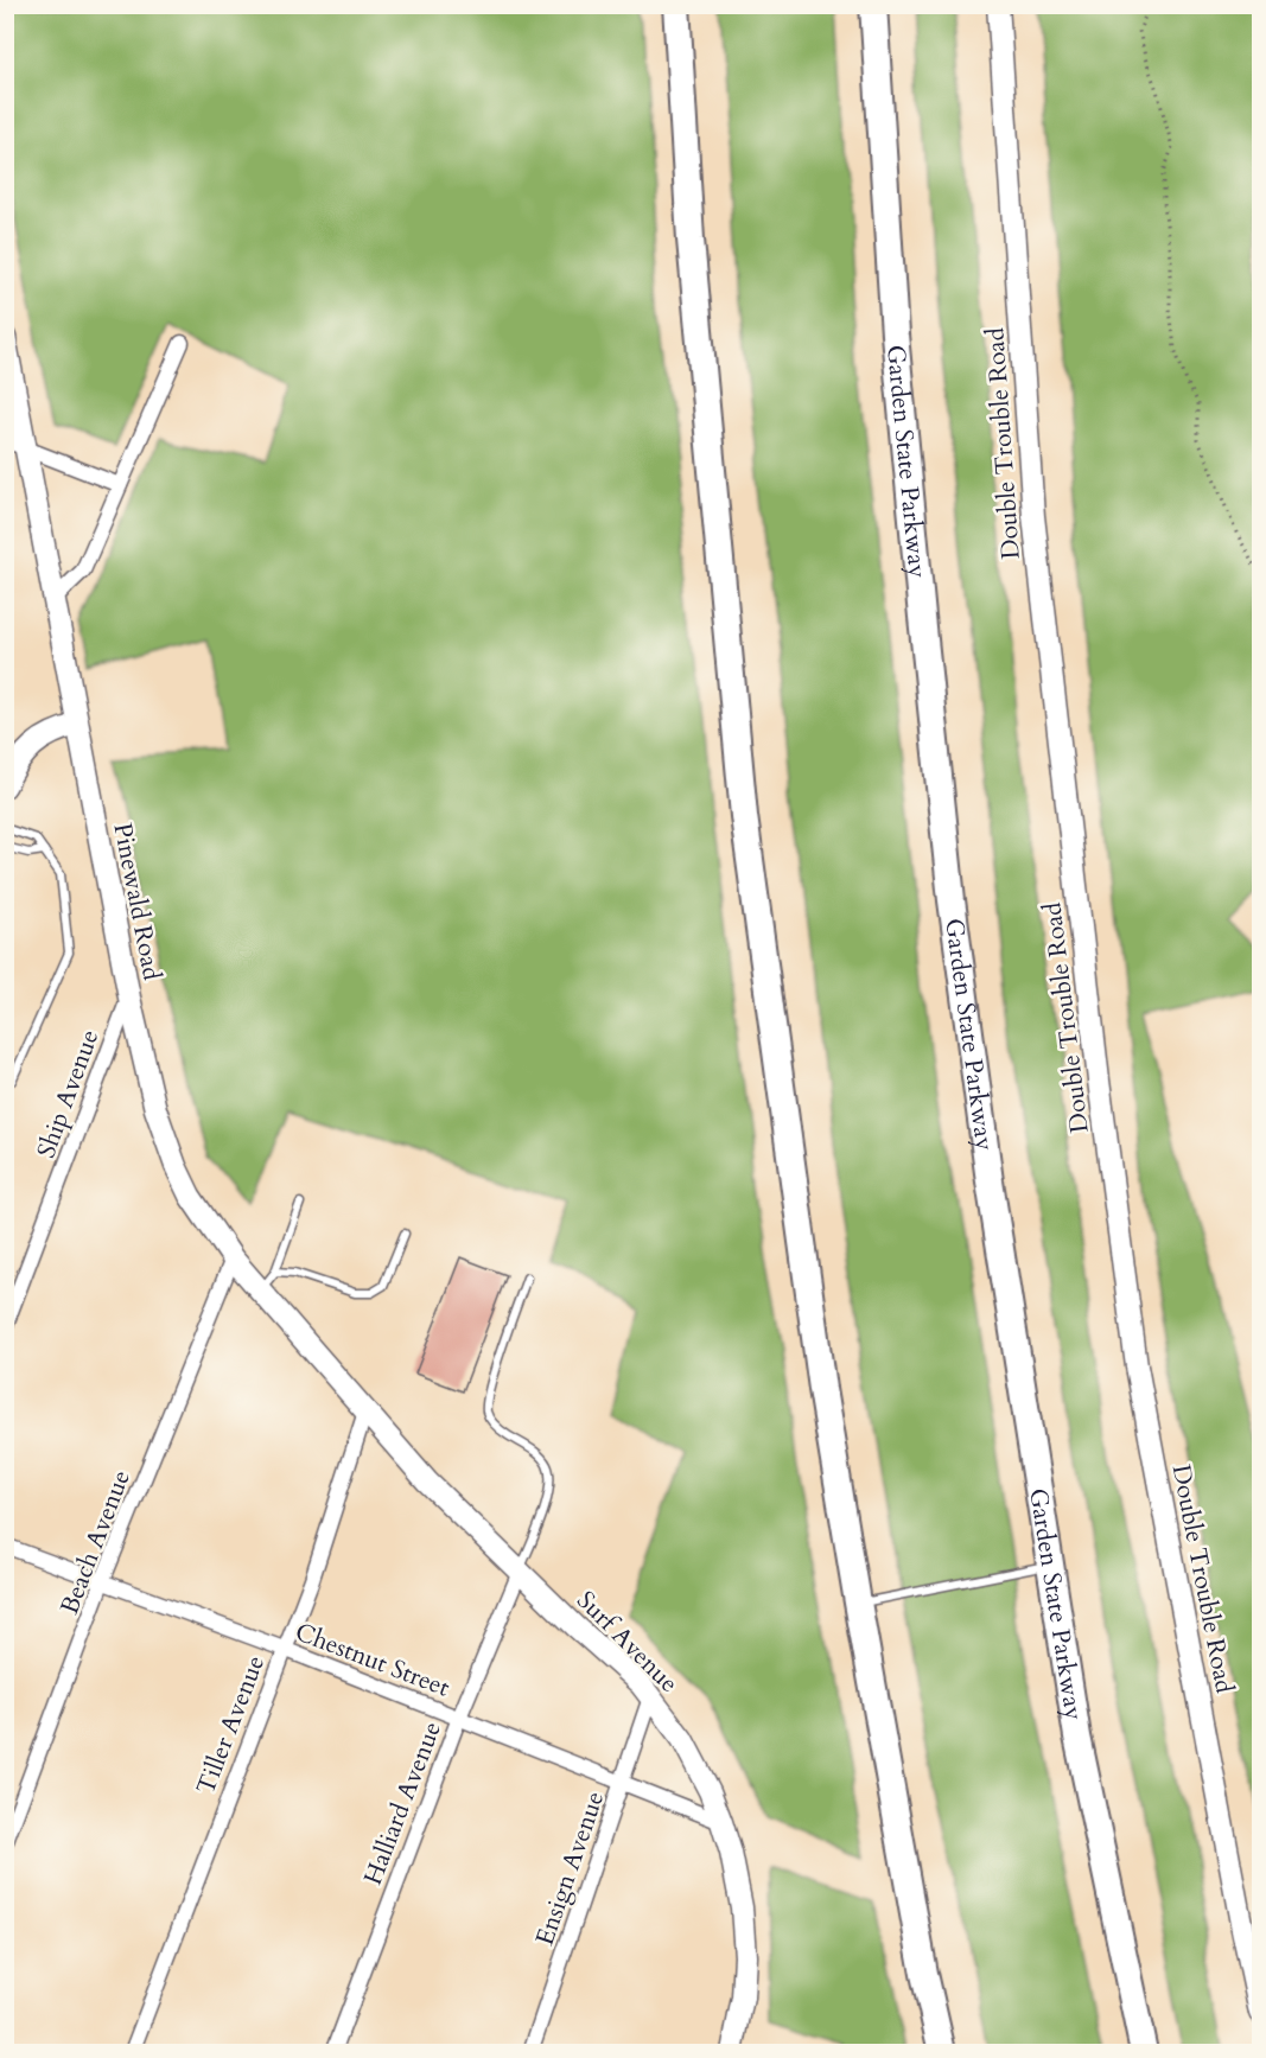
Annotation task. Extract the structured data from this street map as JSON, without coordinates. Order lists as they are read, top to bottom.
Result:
{
  "streets": {
    "highway": ["Garden State Parkway"],
    "main road": ["Double Trouble Road", "Pinewald Road", "Surf Avenue"],
    "street": [
      "Ship Avenue",
      "Beach Avenue",
      "Chestnut Street",
      "Tiller Avenue",
      "Halliard Avenue",
      "Ensign Avenue"
    ]
  },
  "crossings": [
    ["Pinewald Road", "Ship Avenue"],
    ["Pinewald Road", "Beach Avenue"],
    ["Pinewald Road", "Surf Avenue"],
    ["Pinewald Road", "Tiller Avenue"],
    ["Beach Avenue", "Chestnut Street"],
    ["Surf Avenue", "Chestnut Street"],
    ["Surf Avenue", "Tiller Avenue"],
    ["Surf Avenue", "Halliard Avenue"],
    ["Surf Avenue", "Ensign Avenue"],
    ["Chestnut Street", "Tiller Avenue"],
    ["Chestnut Street", "Halliard Avenue"],
    ["Chestnut Street", "Ensign Avenue"]
  ]
}
